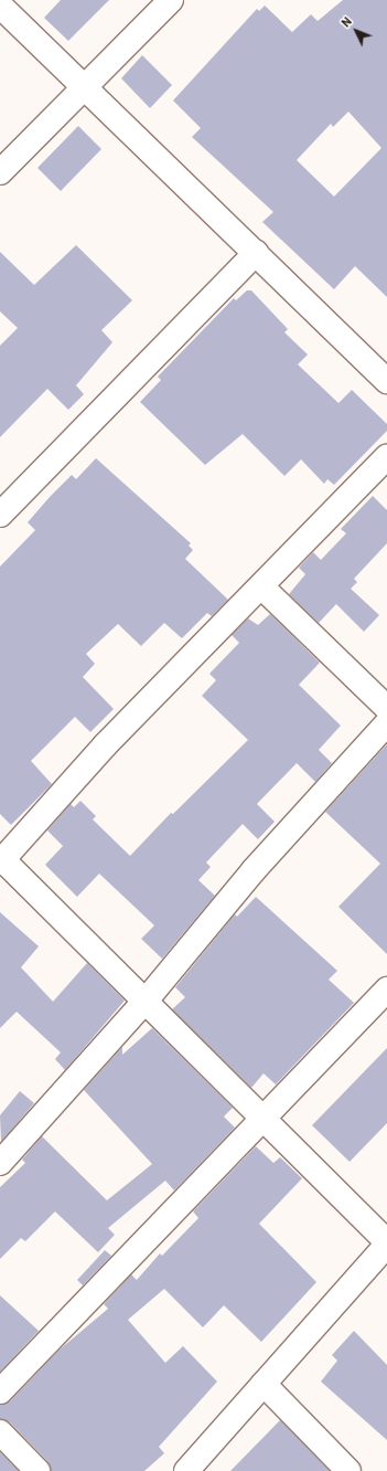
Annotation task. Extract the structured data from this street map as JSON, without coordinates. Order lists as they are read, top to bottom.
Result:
{
  "north": "top left"
}
